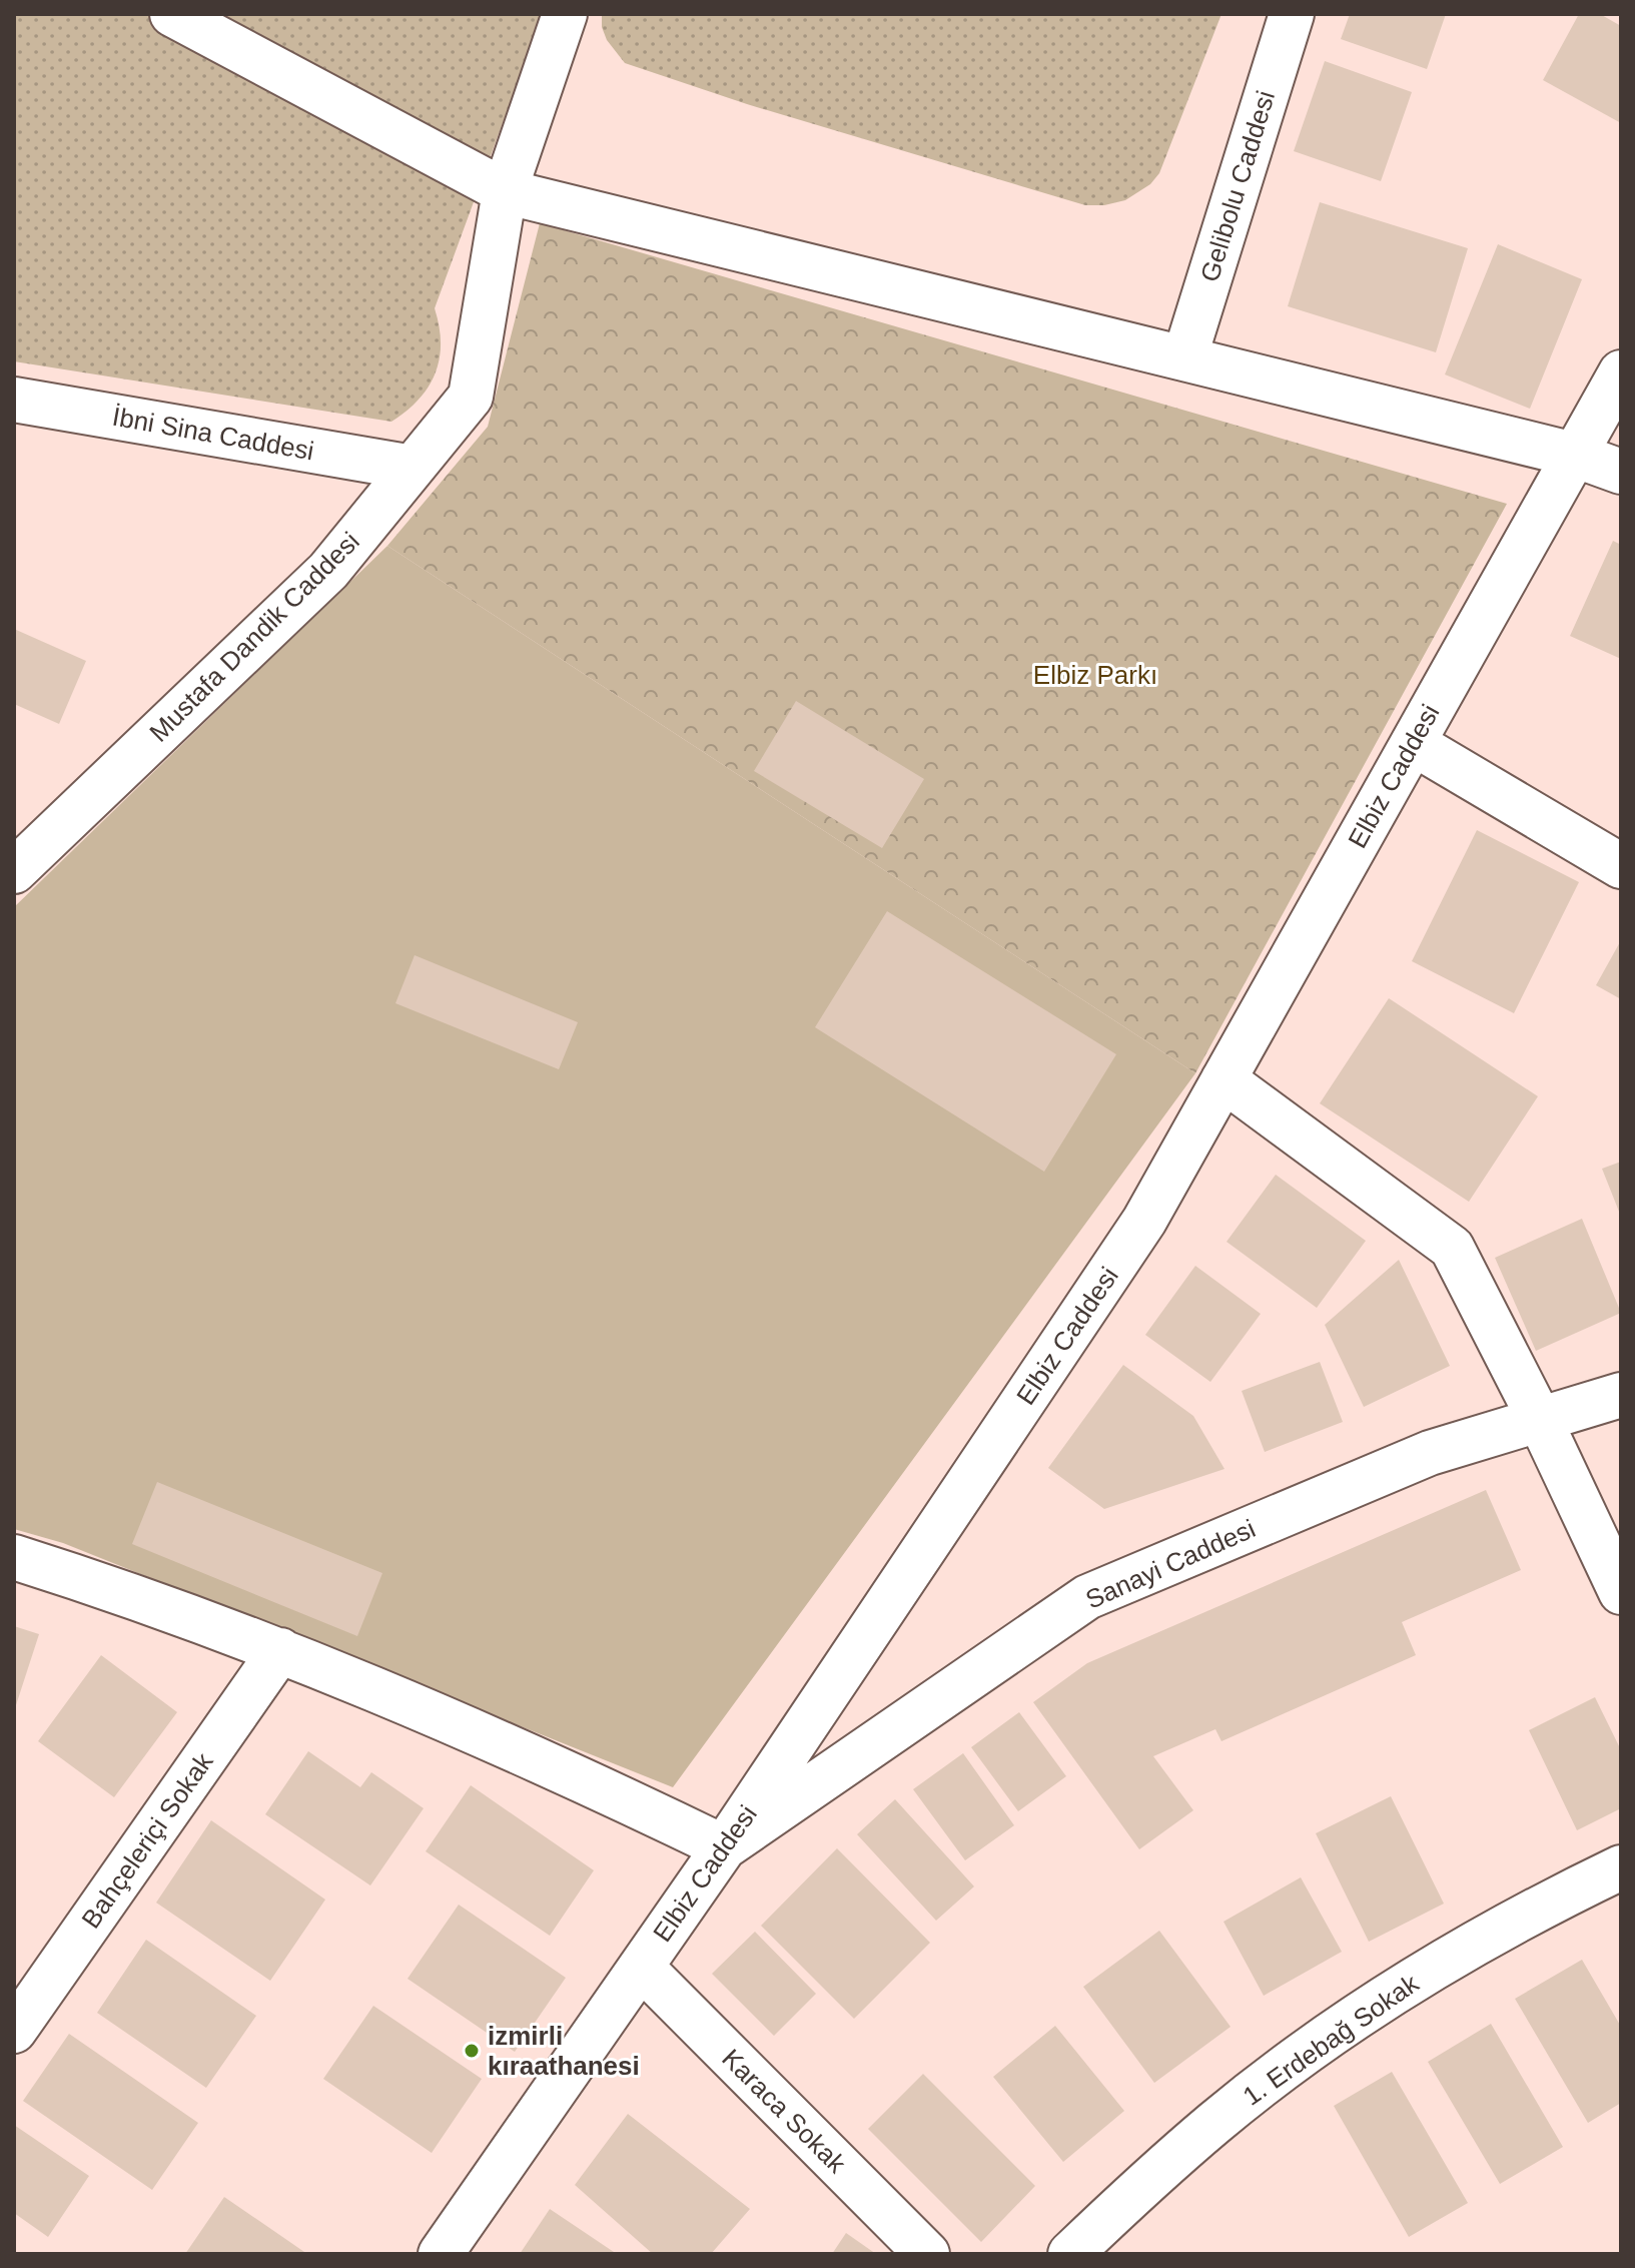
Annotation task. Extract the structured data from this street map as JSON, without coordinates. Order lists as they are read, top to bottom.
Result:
{
  "streets": {
    "street": [
      "Gelibolu Caddesi",
      "İbni Sina Caddesi",
      "Mustafa Dandik Caddesi",
      "Elbiz Caddesi",
      "Sanayi Caddesi",
      "Bahçeleriçi Sokak",
      "1. Erdebağ Sokak",
      "Karaca Sokak"
    ]
  },
  "crossings": [
    ["İbni Sina Caddesi", "Mustafa Dandik Caddesi"],
    ["Elbiz Caddesi", "Sanayi Caddesi"],
    ["Elbiz Caddesi", "Karaca Sokak"]
  ],
  "parks": ["Elbiz Parkı"],
  "places": ["izmirli kıraathanesi"]
}
